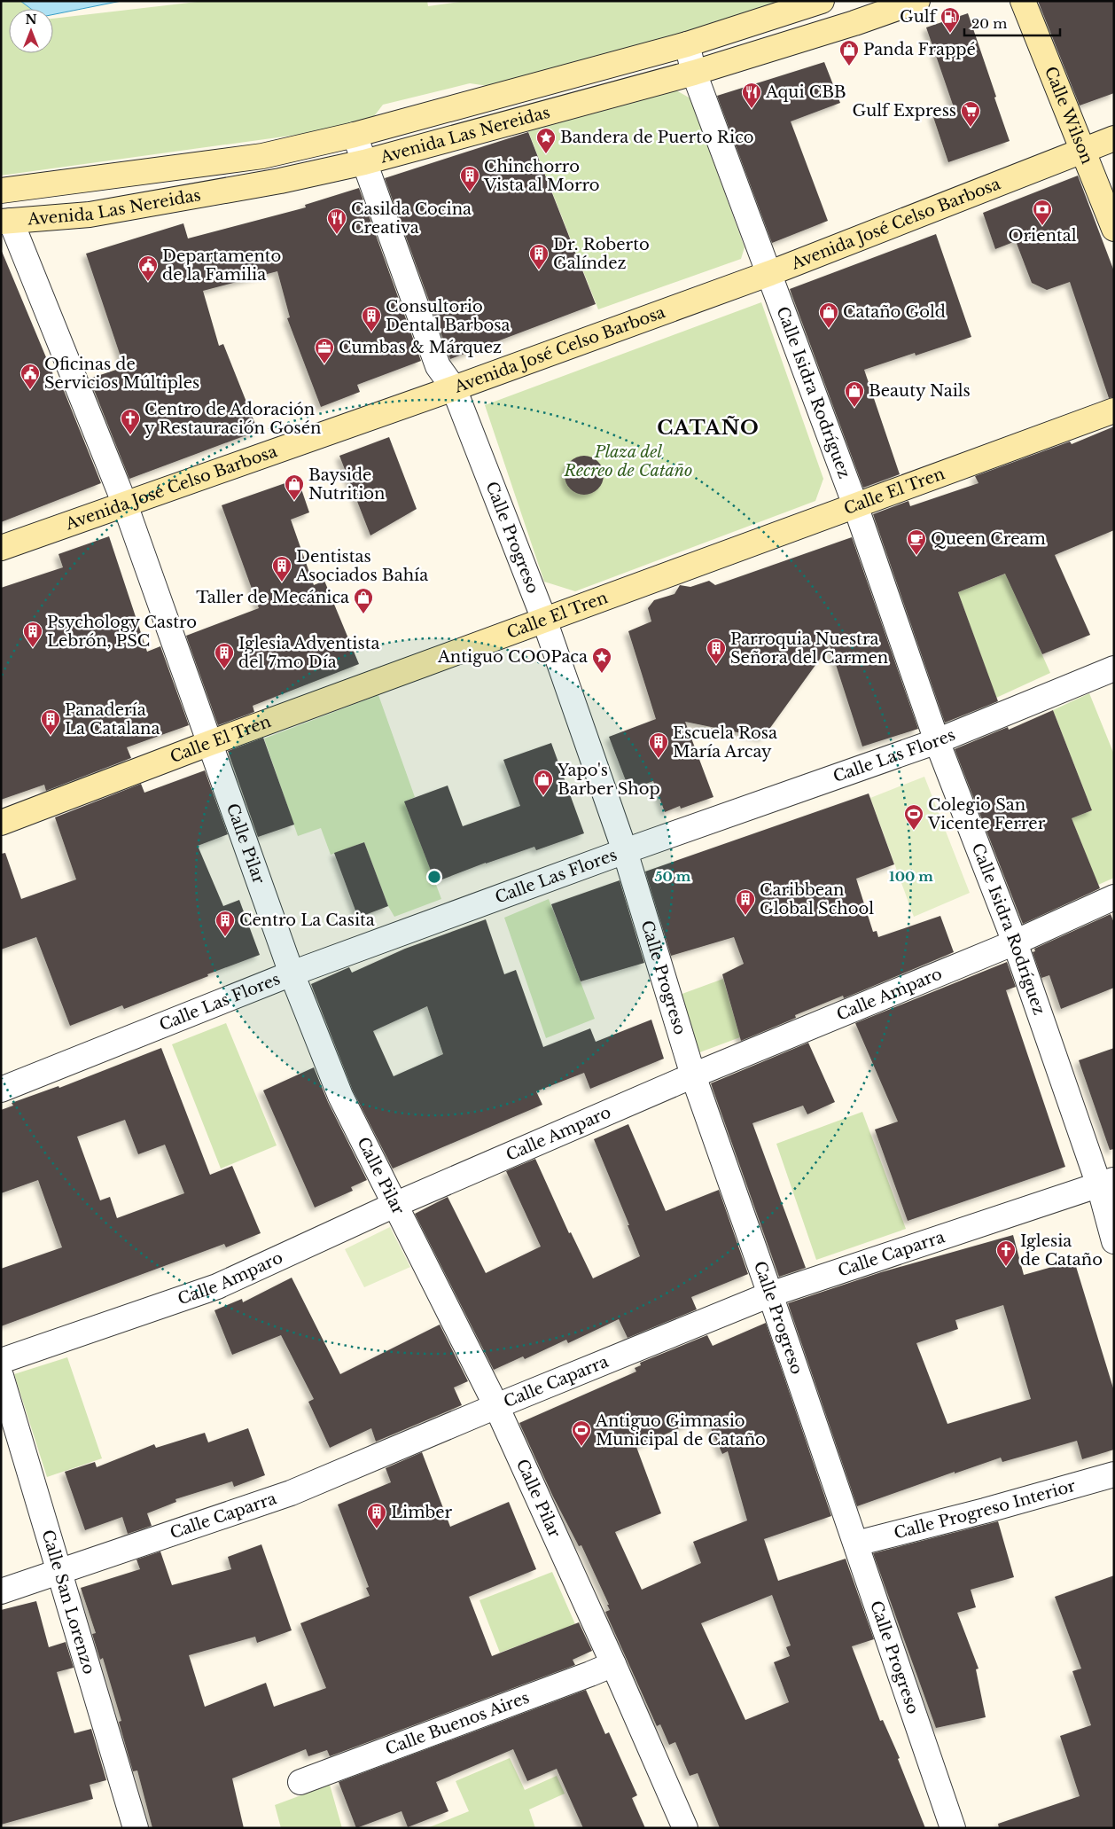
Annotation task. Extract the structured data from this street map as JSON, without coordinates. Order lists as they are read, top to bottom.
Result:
{
  "streets": {
    "main road": [
      "Calle Wilson",
      "Avenida Las Nereidas",
      "Avenida José Celso Barbosa",
      "Calle El Tren"
    ],
    "street": [
      "Calle Isidra Rodríguez",
      "Calle Progreso",
      "Calle Las Flores",
      "Calle Pilar",
      "Calle Amparo",
      "Calle Caparra",
      "Calle Progreso Interior",
      "Calle San Lorenzo",
      "Calle Buenos Aires"
    ]
  },
  "crossings": [
    ["Calle Wilson", "Avenida José Celso Barbosa"],
    ["Avenida Las Nereidas", "Calle Isidra Rodríguez"],
    ["Avenida Las Nereidas", "Calle Progreso"],
    ["Avenida Las Nereidas", "Calle Pilar"],
    ["Avenida José Celso Barbosa", "Calle Isidra Rodríguez"],
    ["Avenida José Celso Barbosa", "Calle Progreso"],
    ["Avenida José Celso Barbosa", "Calle Pilar"],
    ["Calle Isidra Rodríguez", "Calle El Tren"],
    ["Calle Isidra Rodríguez", "Calle Las Flores"],
    ["Calle Isidra Rodríguez", "Calle Amparo"],
    ["Calle Isidra Rodríguez", "Calle Caparra"],
    ["Calle El Tren", "Calle Progreso"],
    ["Calle El Tren", "Calle Pilar"],
    ["Calle Progreso", "Calle Las Flores"],
    ["Calle Progreso", "Calle Amparo"],
    ["Calle Progreso", "Calle Caparra"],
    ["Calle Progreso", "Calle Progreso Interior"],
    ["Calle Las Flores", "Calle Pilar"],
    ["Calle Pilar", "Calle Amparo"],
    ["Calle Pilar", "Calle Caparra"],
    ["Calle Pilar", "Calle Buenos Aires"],
    ["Calle Caparra", "Calle San Lorenzo"]
  ],
  "districts": ["CATAÑO"],
  "parks": ["Plaza del Recreo de Cataño"],
  "places": {
    "fuel station": ["Gulf"],
    "shop": [
      "Panda Frappé",
      "Cataño Gold",
      "Beauty Nails",
      "Bayside Nutrition",
      "Taller de Mecánica",
      "Yapo's Barber Shop"
    ],
    "restaurant": ["Aqui CBB", "Casilda Cocina Creativa"],
    "supermarket": ["Gulf Express"],
    "place": ["Bandera de Puerto Rico", "Antiguo COOPaca"],
    "building": [
      "Chinchorro Vista al Morro",
      "Dr. Roberto Galíndez",
      "Consultorio Dental Barbosa",
      "Dentistas Asociados Bahía",
      "Psychology Castro Lebrón, PSC",
      "Parroquia Nuestra Señora del Carmen",
      "Iglesia Adventista del 7mo Día",
      "Panadería La Catalana",
      "Escuela Rosa María Arcay",
      "Caribbean Global School",
      "Centro La Casita",
      "Limber"
    ],
    "bank": ["Oriental"],
    "public building": ["Departamento de la Familia", "Oficinas de Servicios Múltiples"],
    "office": ["Cumbas & Márquez"],
    "church": ["Centro de Adoración y Restauración Gosén", "Iglesia de Cataño"],
    "cafe": ["Queen Cream"],
    "sports": ["Colegio San Vicente Ferrer", "Antiguo Gimnasio Municipal de Cataño"]
  },
  "scale_bar": "20 m",
  "north": "top",
  "rings": ["50 m", "100 m"]
}
